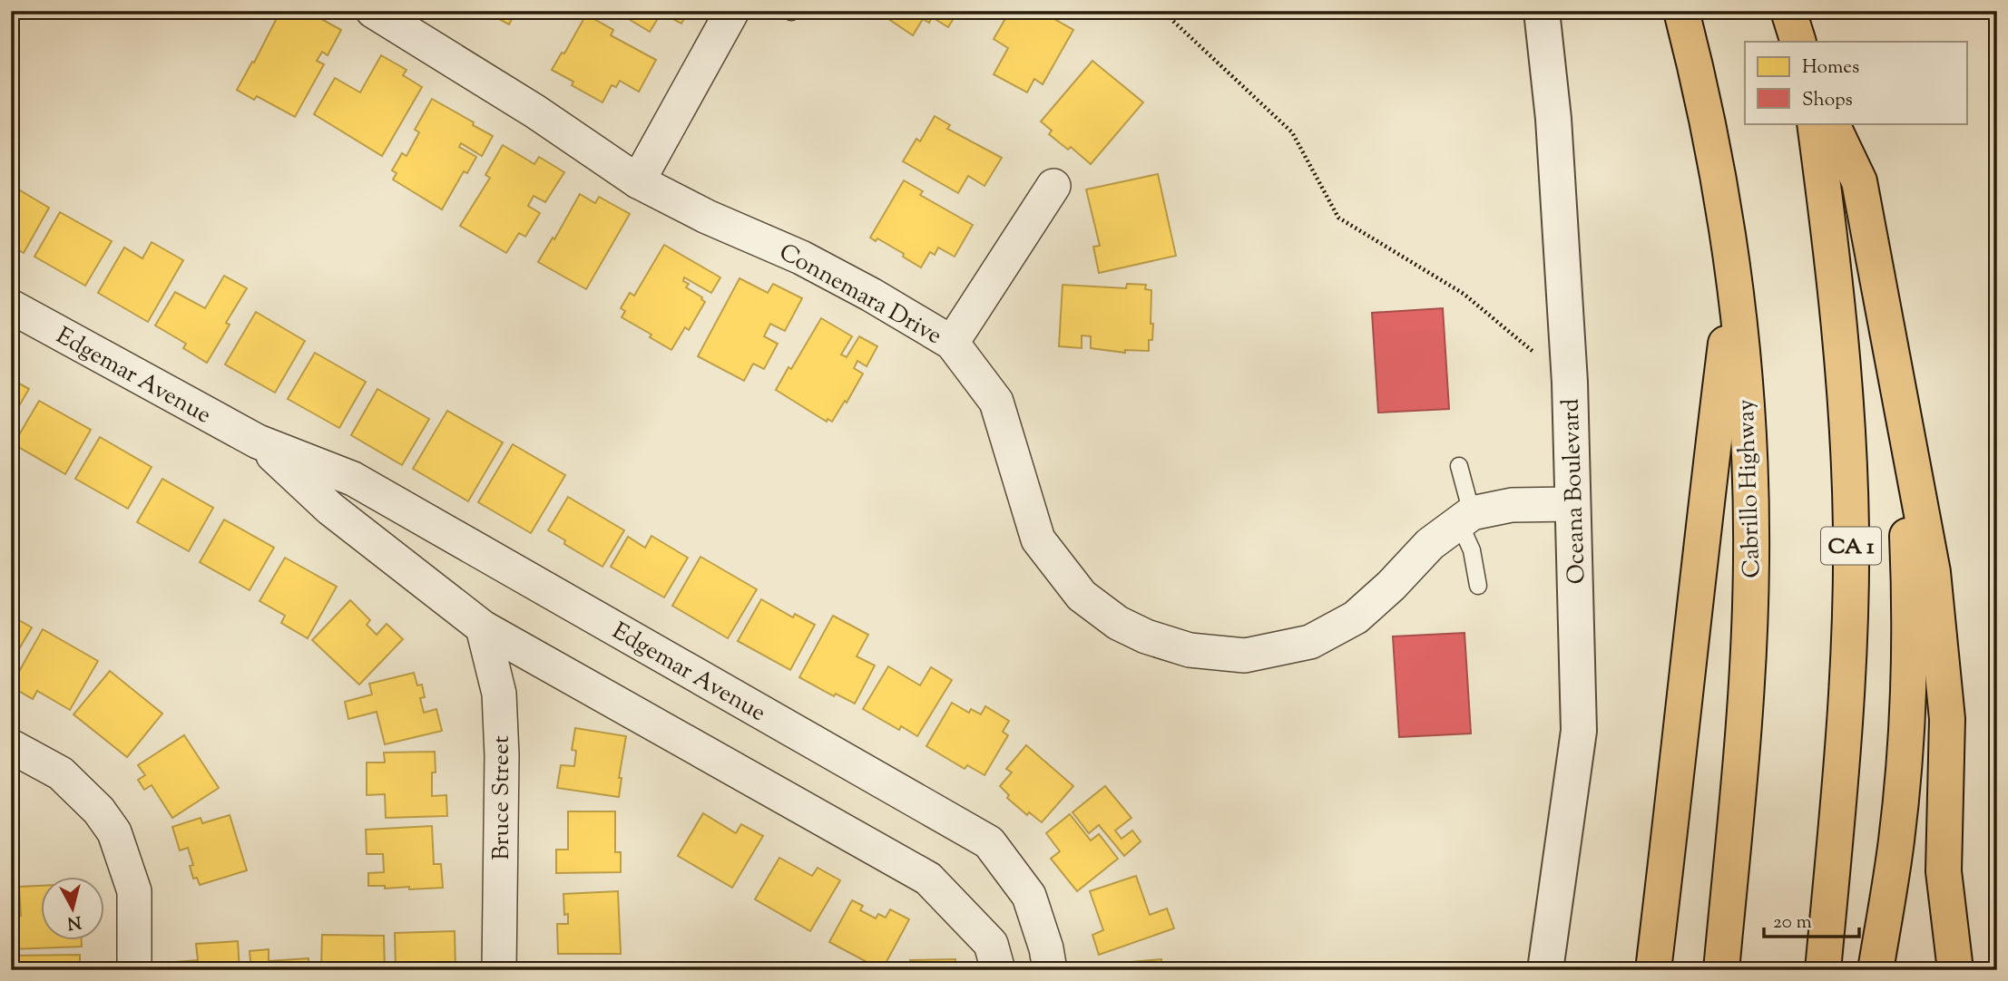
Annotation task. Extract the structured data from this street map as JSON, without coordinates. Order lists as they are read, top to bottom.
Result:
{
  "streets": {
    "highway": ["Cabrillo Highway", "CA 1"],
    "street": [
      "Connemara Drive",
      "Edgemar Avenue",
      "Oceana Boulevard",
      "Bruce Street"
    ]
  },
  "crossings": [
    ["Connemara Drive", "Oceana Boulevard"],
    ["Edgemar Avenue", "Bruce Street"]
  ],
  "legend": ["Homes", "Shops"],
  "scale_bar": "20 m",
  "north": "bottom"
}
